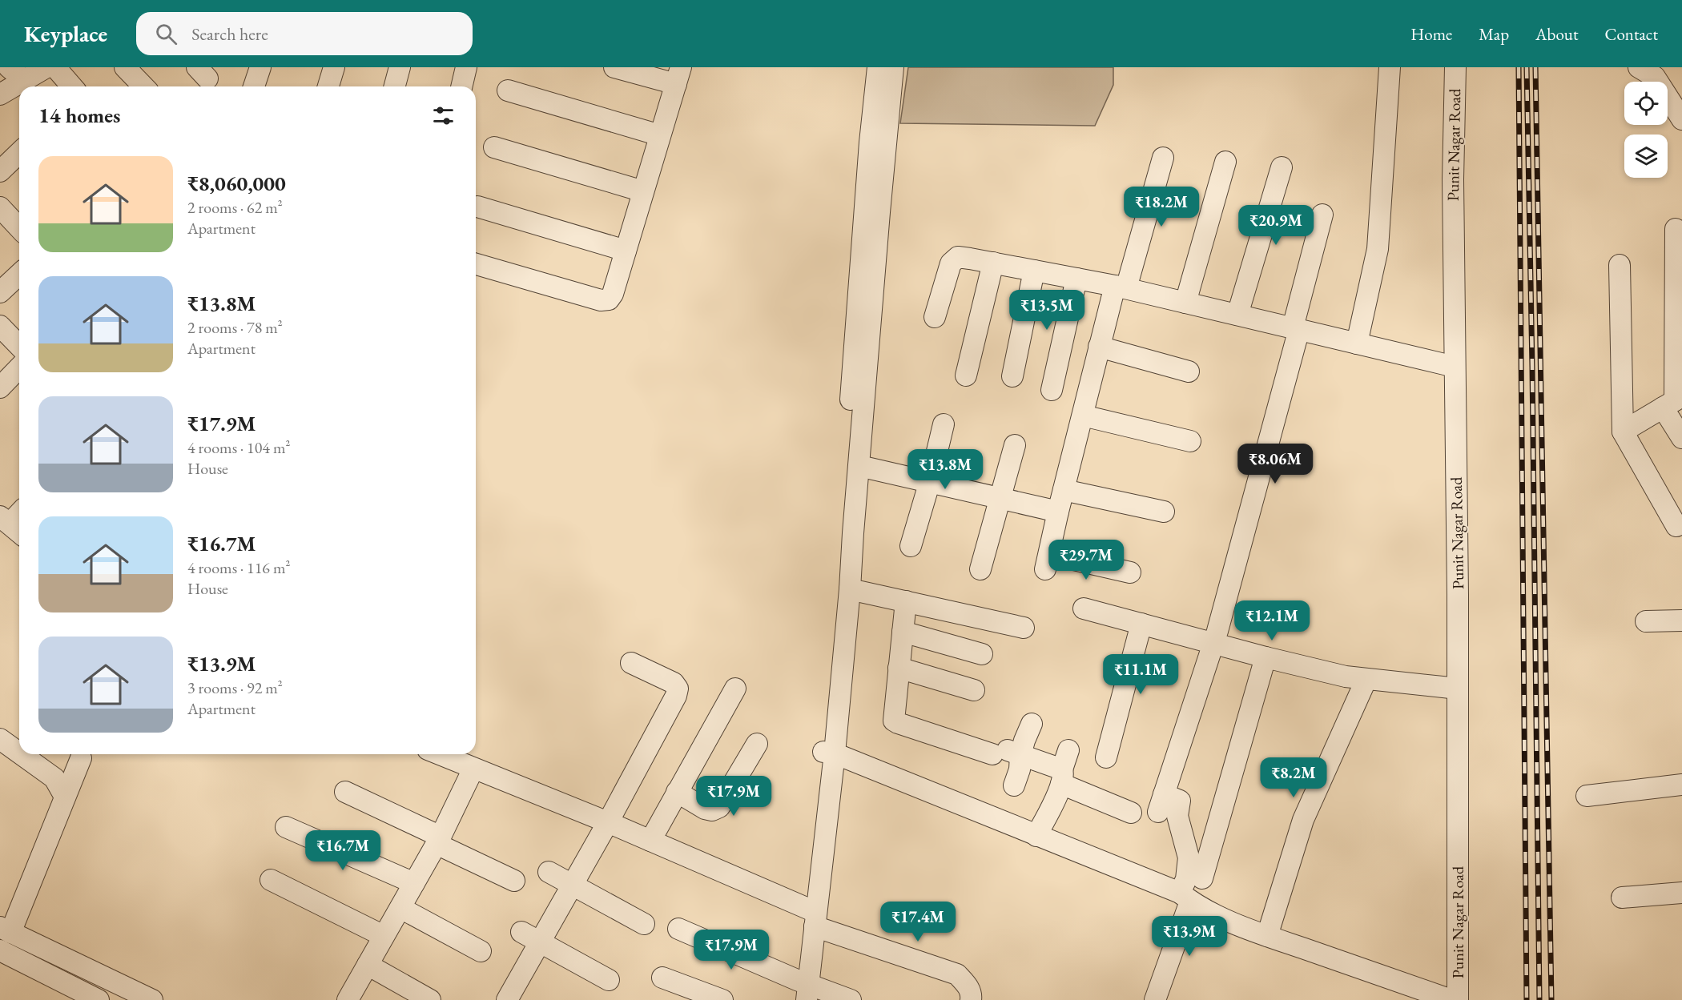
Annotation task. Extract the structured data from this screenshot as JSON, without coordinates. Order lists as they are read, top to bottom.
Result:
{
  "streets": {
    "street": ["Punit Nagar Road"]
  },
  "page": {
    "header": "Keyplace",
    "search": "Search here",
    "nav": [
      "Home",
      "Map",
      "About",
      "Contact"
    ],
    "heading": "14 homes",
    "list": [
      {
        "name": "₹8,060,000",
        "note": "2 rooms · 62 m² · Apartment"
      },
      {
        "name": "₹13.8M",
        "note": "2 rooms · 78 m² · Apartment"
      },
      {
        "name": "₹17.9M",
        "note": "4 rooms · 104 m² · House"
      },
      {
        "name": "₹16.7M",
        "note": "4 rooms · 116 m² · House"
      },
      {
        "name": "₹13.9M",
        "note": "3 rooms · 92 m² · Apartment"
      }
    ],
    "price": [
      "₹18.2M",
      "₹20.9M",
      "₹13.5M",
      "₹8.06M",
      "₹13.8M",
      "₹29.7M",
      "₹12.1M",
      "₹11.1M",
      "₹8.2M",
      "₹17.9M",
      "₹16.7M",
      "₹17.4M",
      "₹13.9M",
      "₹17.9M"
    ]
  }
}
